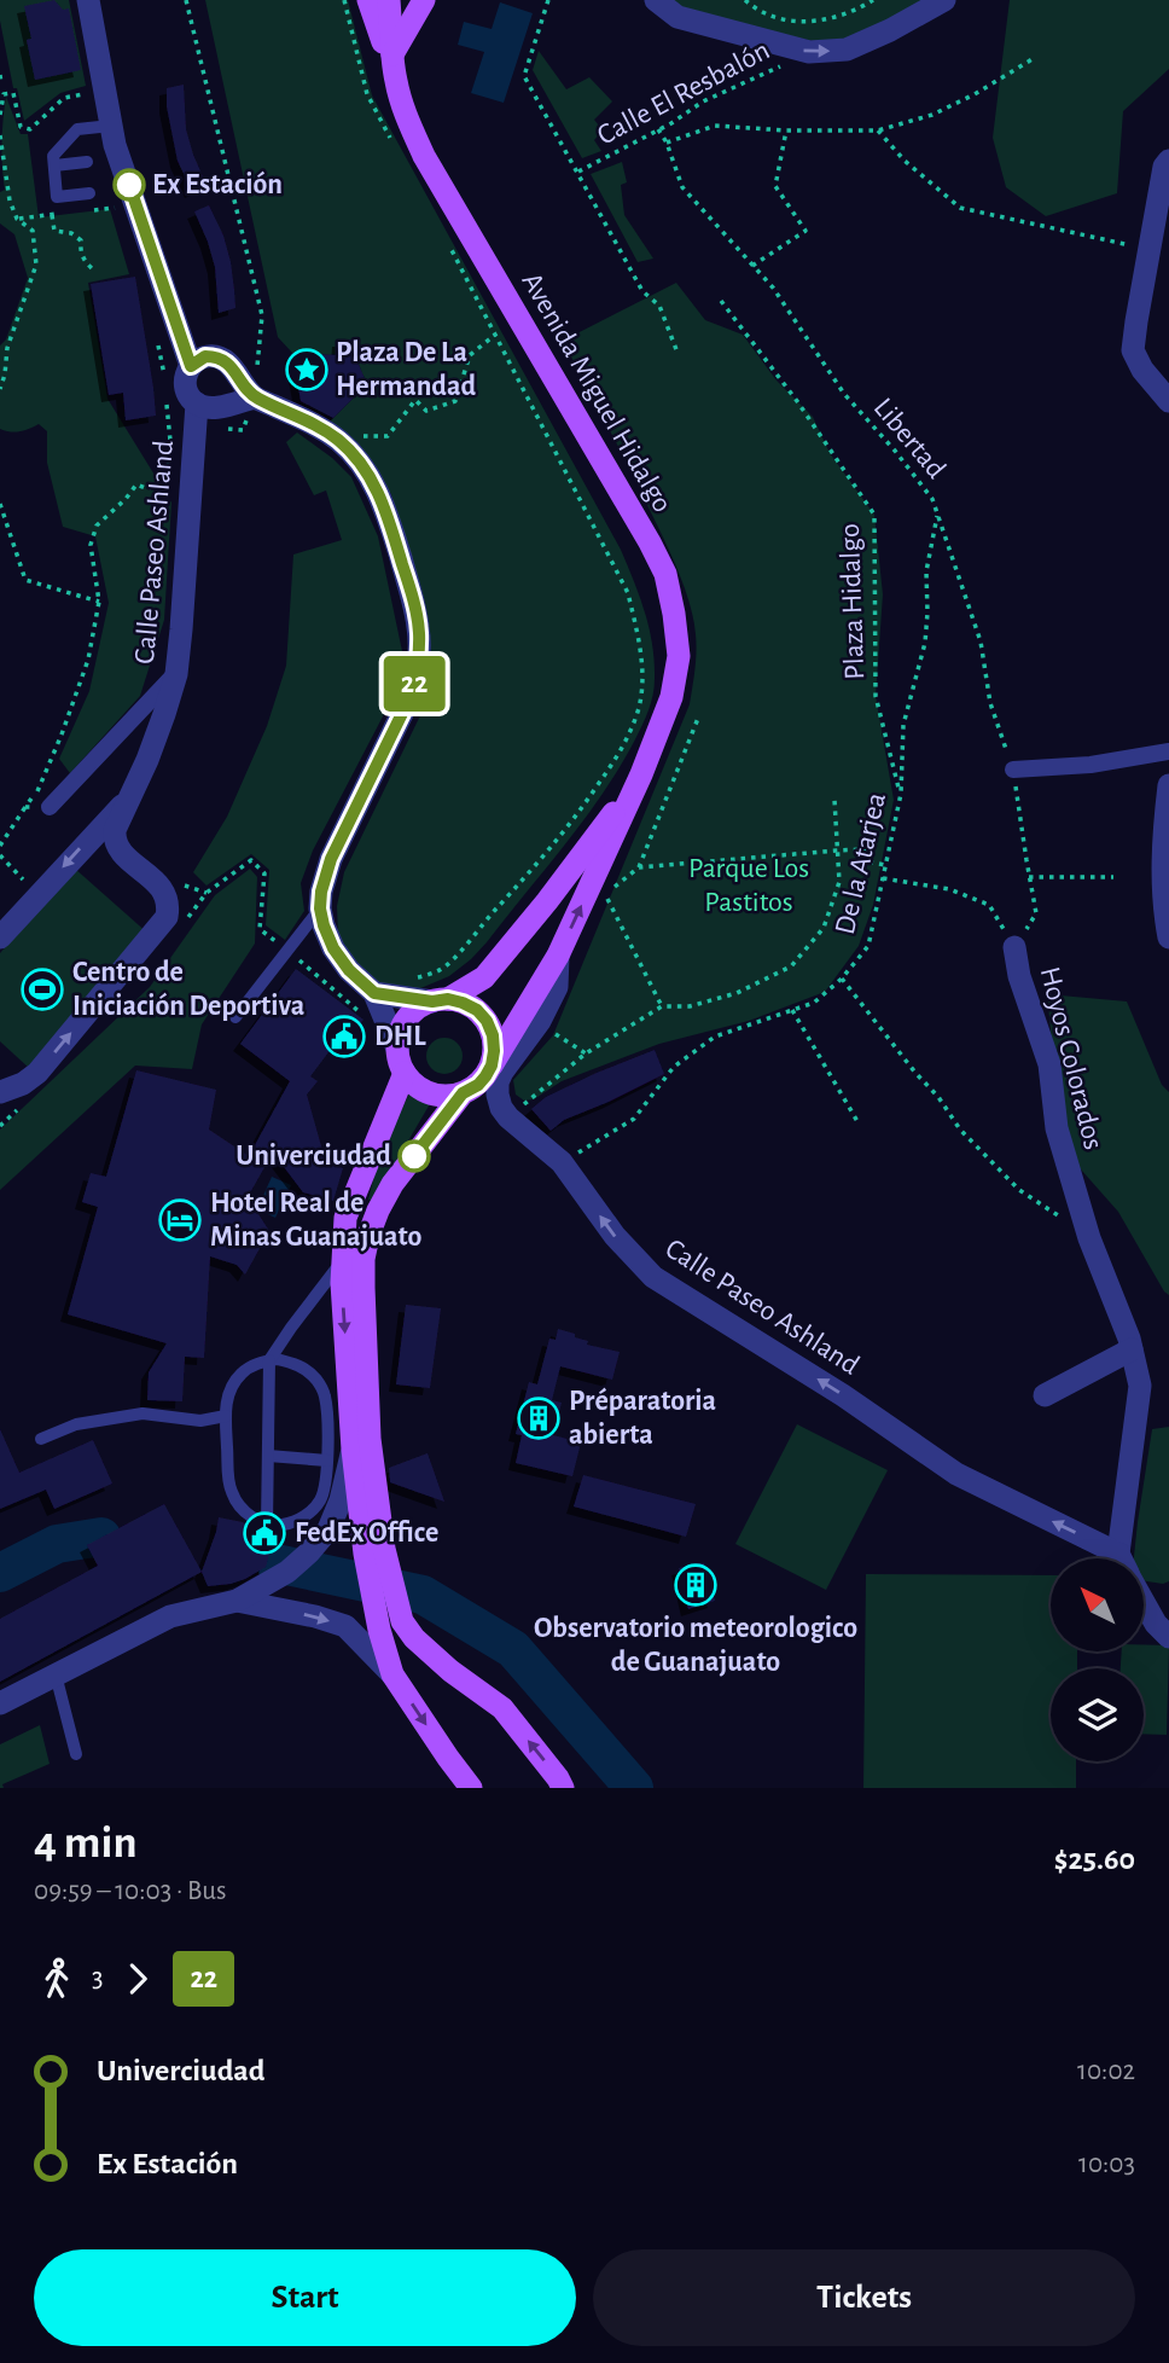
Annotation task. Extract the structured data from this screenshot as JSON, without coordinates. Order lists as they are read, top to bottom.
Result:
{
  "streets": {
    "main road": ["Avenida Miguel Hidalgo"],
    "street": ["Calle Paseo Ashland", "Hoyos Colorados"],
    "path": [
      "Calle El Resbalón",
      "Libertad",
      "Plaza Hidalgo",
      "De la Atarjea"
    ]
  },
  "crossings": [
    ["Calle El Resbalón", "Libertad"],
    ["Libertad", "De la Atarjea"],
    ["Libertad", "Hoyos Colorados"],
    ["Calle Paseo Ashland", "De la Atarjea"],
    ["Plaza Hidalgo", "De la Atarjea"],
    ["De la Atarjea", "Hoyos Colorados"]
  ],
  "one_way": ["Calle Paseo Ashland"],
  "parks": ["Parque Los Pastitos"],
  "places": {
    "other": ["Ex Estación", "Univerciudad"],
    "place": ["Plaza De La Hermandad"],
    "sports": ["Centro de Iniciación Deportiva"],
    "public building": ["DHL", "FedEx Office"],
    "hotel": ["Hotel Real de Minas Guanajuato"],
    "building": ["Préparatoria abierta", "Observatorio meteorologico de Guanajuato"]
  },
  "lines": ["bus line 22"],
  "north": "top left",
  "page": {
    "on_map": "22",
    "heading": ["4 min", "09:59 – 10:03 · Bus", "$25.60"],
    "legs": ["3", "22"],
    "list": [
      {
        "name": "Univerciudad",
        "value": "10:02"
      },
      {
        "name": "Ex Estación",
        "value": "10:03"
      }
    ],
    "buttons": ["Start", "Tickets"]
  }
}
